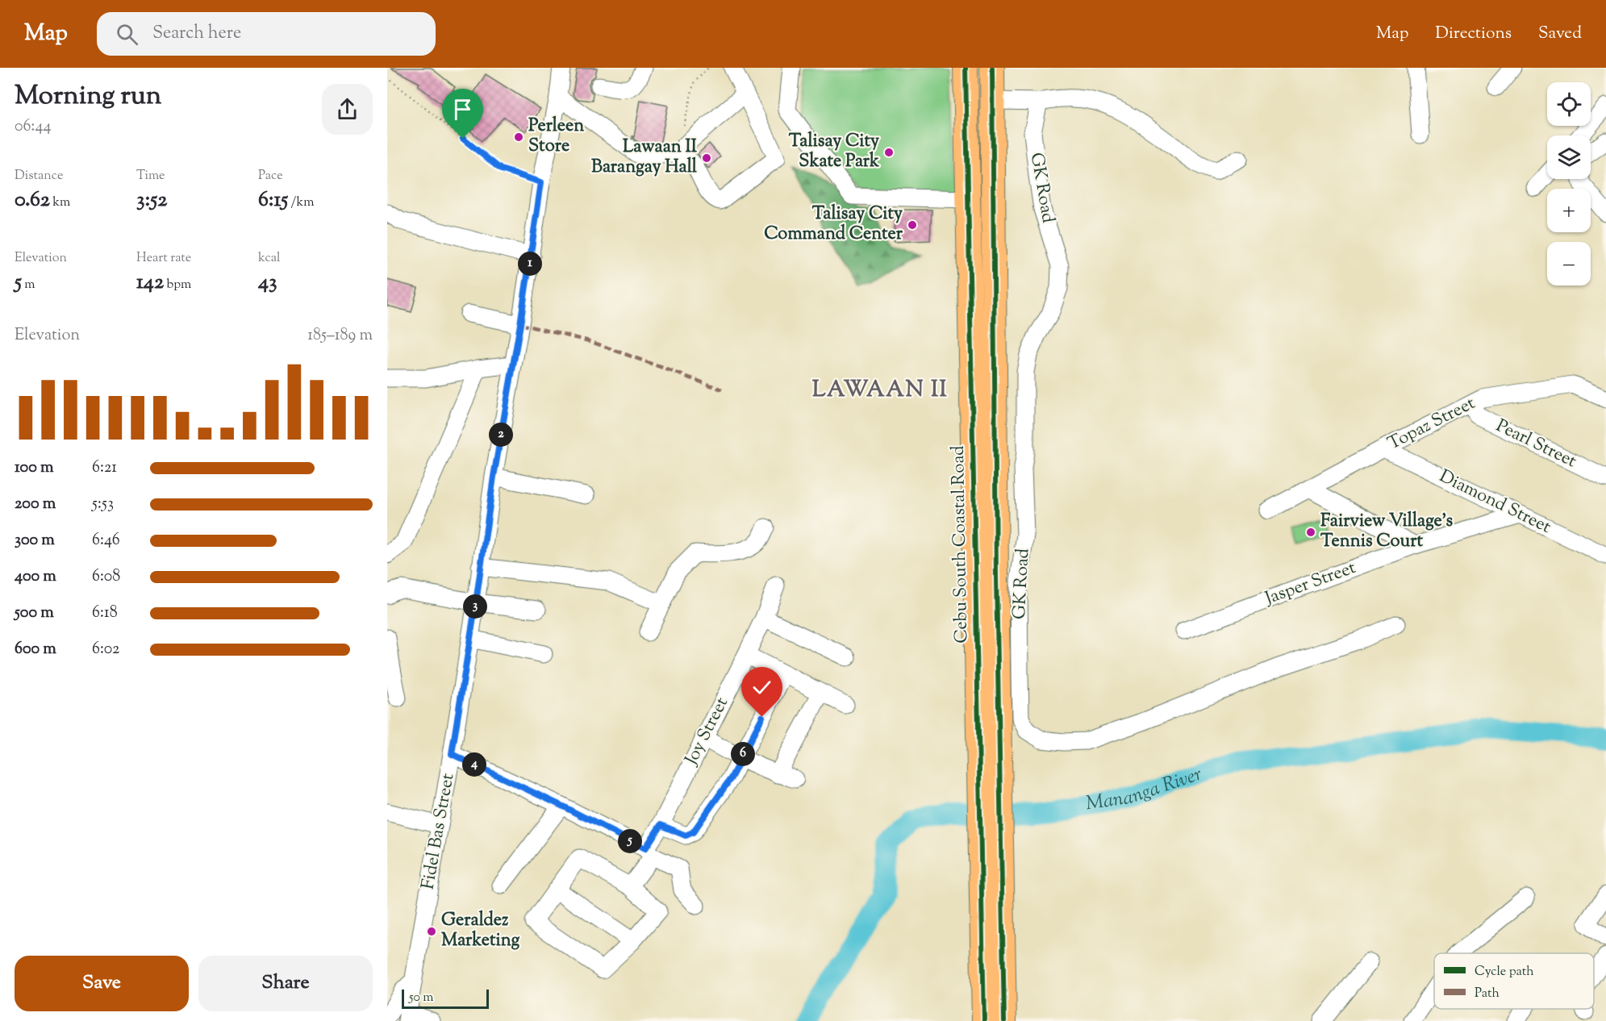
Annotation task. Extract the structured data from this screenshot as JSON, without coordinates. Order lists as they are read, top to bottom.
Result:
{
  "streets": {
    "highway": ["Cebu South Coastal Road"],
    "street": [
      "GK Road",
      "Topaz Street",
      "Pearl Street",
      "Diamond Street",
      "Jasper Street",
      "Joy Street",
      "Fidel Bas Street"
    ]
  },
  "crossings": [
    ["Topaz Street", "Pearl Street"],
    ["Topaz Street", "Diamond Street"],
    ["Diamond Street", "Jasper Street"]
  ],
  "districts": ["LAWAAN II"],
  "water": ["Mananga River"],
  "places": [
    "Perleen Store",
    "Talisay City Skate Park",
    "Lawaan II Barangay Hall",
    "Talisay City Command Center",
    "Fairview Village's Tennis Court",
    "Geraldez Marketing"
  ],
  "legend": ["Cycle path", "Path"],
  "scale_bar": "50 m",
  "page": {
    "header": "Map",
    "search": "Search here",
    "nav": ["Map", "Directions", "Saved"],
    "heading": ["Morning run", "06:44"],
    "map_buttons": ["+", "−"],
    "stats": [
      ["Distance", "0.62 km"],
      ["Time", "3:52"],
      ["Pace", "6:15 /km"],
      ["Elevation", "5 m"],
      ["Heart rate", "142 bpm"],
      ["kcal", "43"]
    ],
    "pins": [
      "1",
      "2",
      "3",
      "6",
      "4",
      "5"
    ],
    "chart": ["Elevation", "185–189 m"],
    "list": [
      {
        "name": "100 m",
        "note": "6:21"
      },
      {
        "name": "200 m",
        "note": "5:53"
      },
      {
        "name": "300 m",
        "note": "6:46"
      },
      {
        "name": "400 m",
        "note": "6:08"
      },
      {
        "name": "500 m",
        "note": "6:18"
      },
      {
        "name": "600 m",
        "note": "6:02"
      }
    ],
    "buttons": ["Save", "Share"],
    "scale": "50 m"
  }
}
